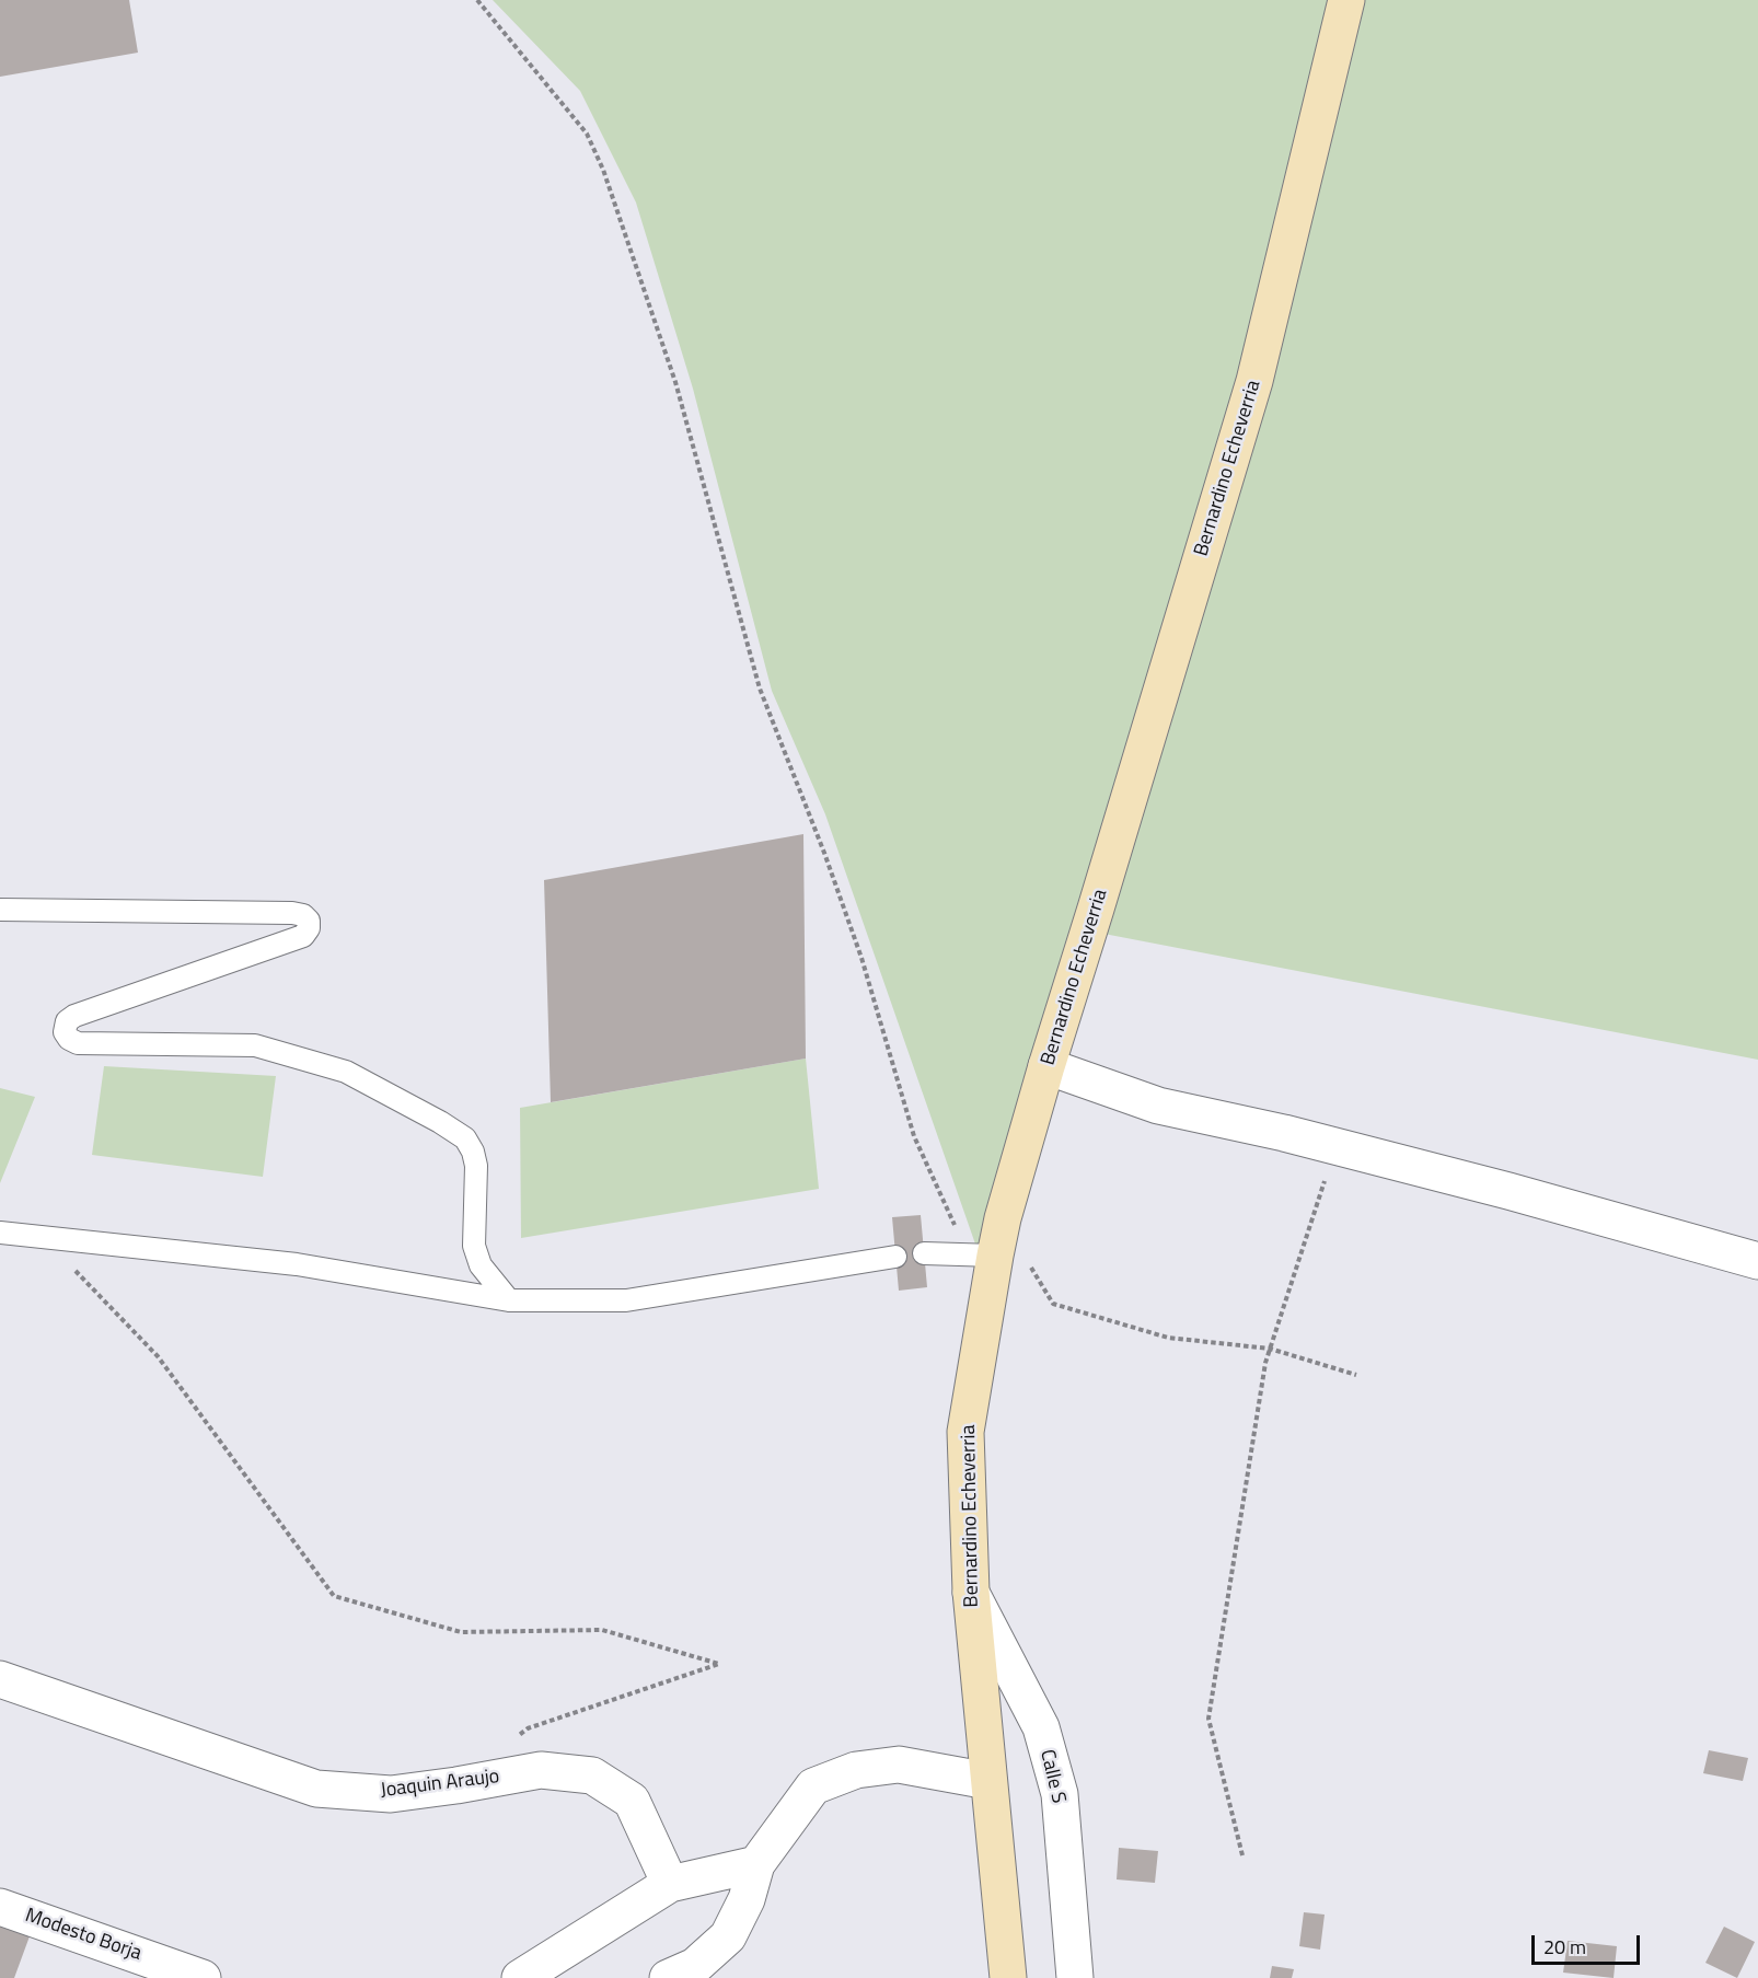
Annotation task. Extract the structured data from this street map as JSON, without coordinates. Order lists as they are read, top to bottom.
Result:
{
  "streets": {
    "street": [
      "Bernardino Echeverria",
      "Calle S",
      "Joaquin Araujo",
      "Modesto Borja"
    ]
  },
  "crossings": [
    ["Bernardino Echeverria", "Calle S"]
  ],
  "scale_bar": "20 m"
}
